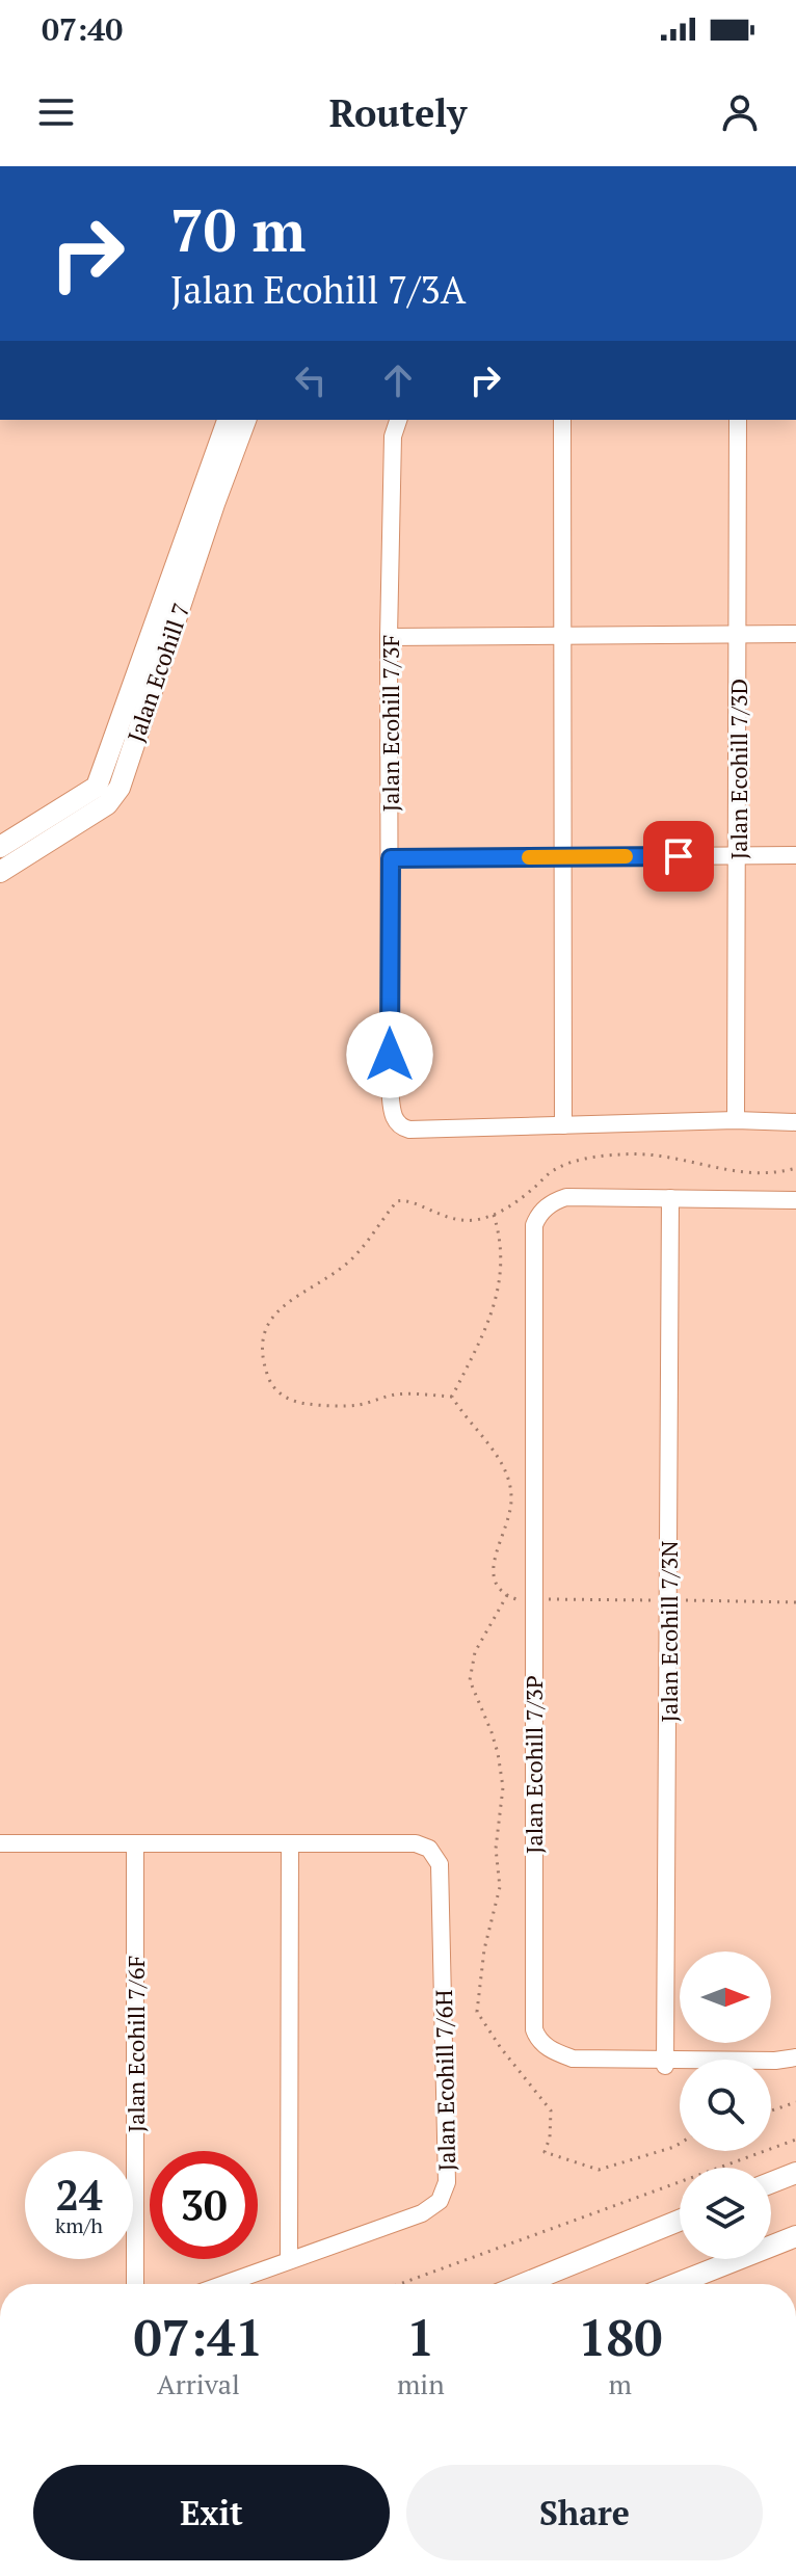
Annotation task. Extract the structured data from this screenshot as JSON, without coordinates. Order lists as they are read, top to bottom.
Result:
{
  "streets": {
    "street": [
      "Jalan Ecohill 7",
      "Jalan Ecohill 7/3F",
      "Jalan Ecohill 7/3D",
      "Jalan Ecohill 7/3N",
      "Jalan Ecohill 7/3P",
      "Jalan Ecohill 7/6F",
      "Jalan Ecohill 7/6H"
    ]
  },
  "crossings": [
    ["Jalan Ecohill 7/3N", "Jalan Ecohill 7/3P"]
  ],
  "north": "right",
  "page": {
    "status": "07:40",
    "header": "Routely",
    "turn": ["70 m", "Jalan Ecohill 7/3A"],
    "speed": "24 km/h",
    "limit": "30",
    "eta": [
      "07:41",
      "Arrival",
      "1",
      "min",
      "180",
      "m"
    ],
    "buttons": ["Exit", "Share"]
  }
}
